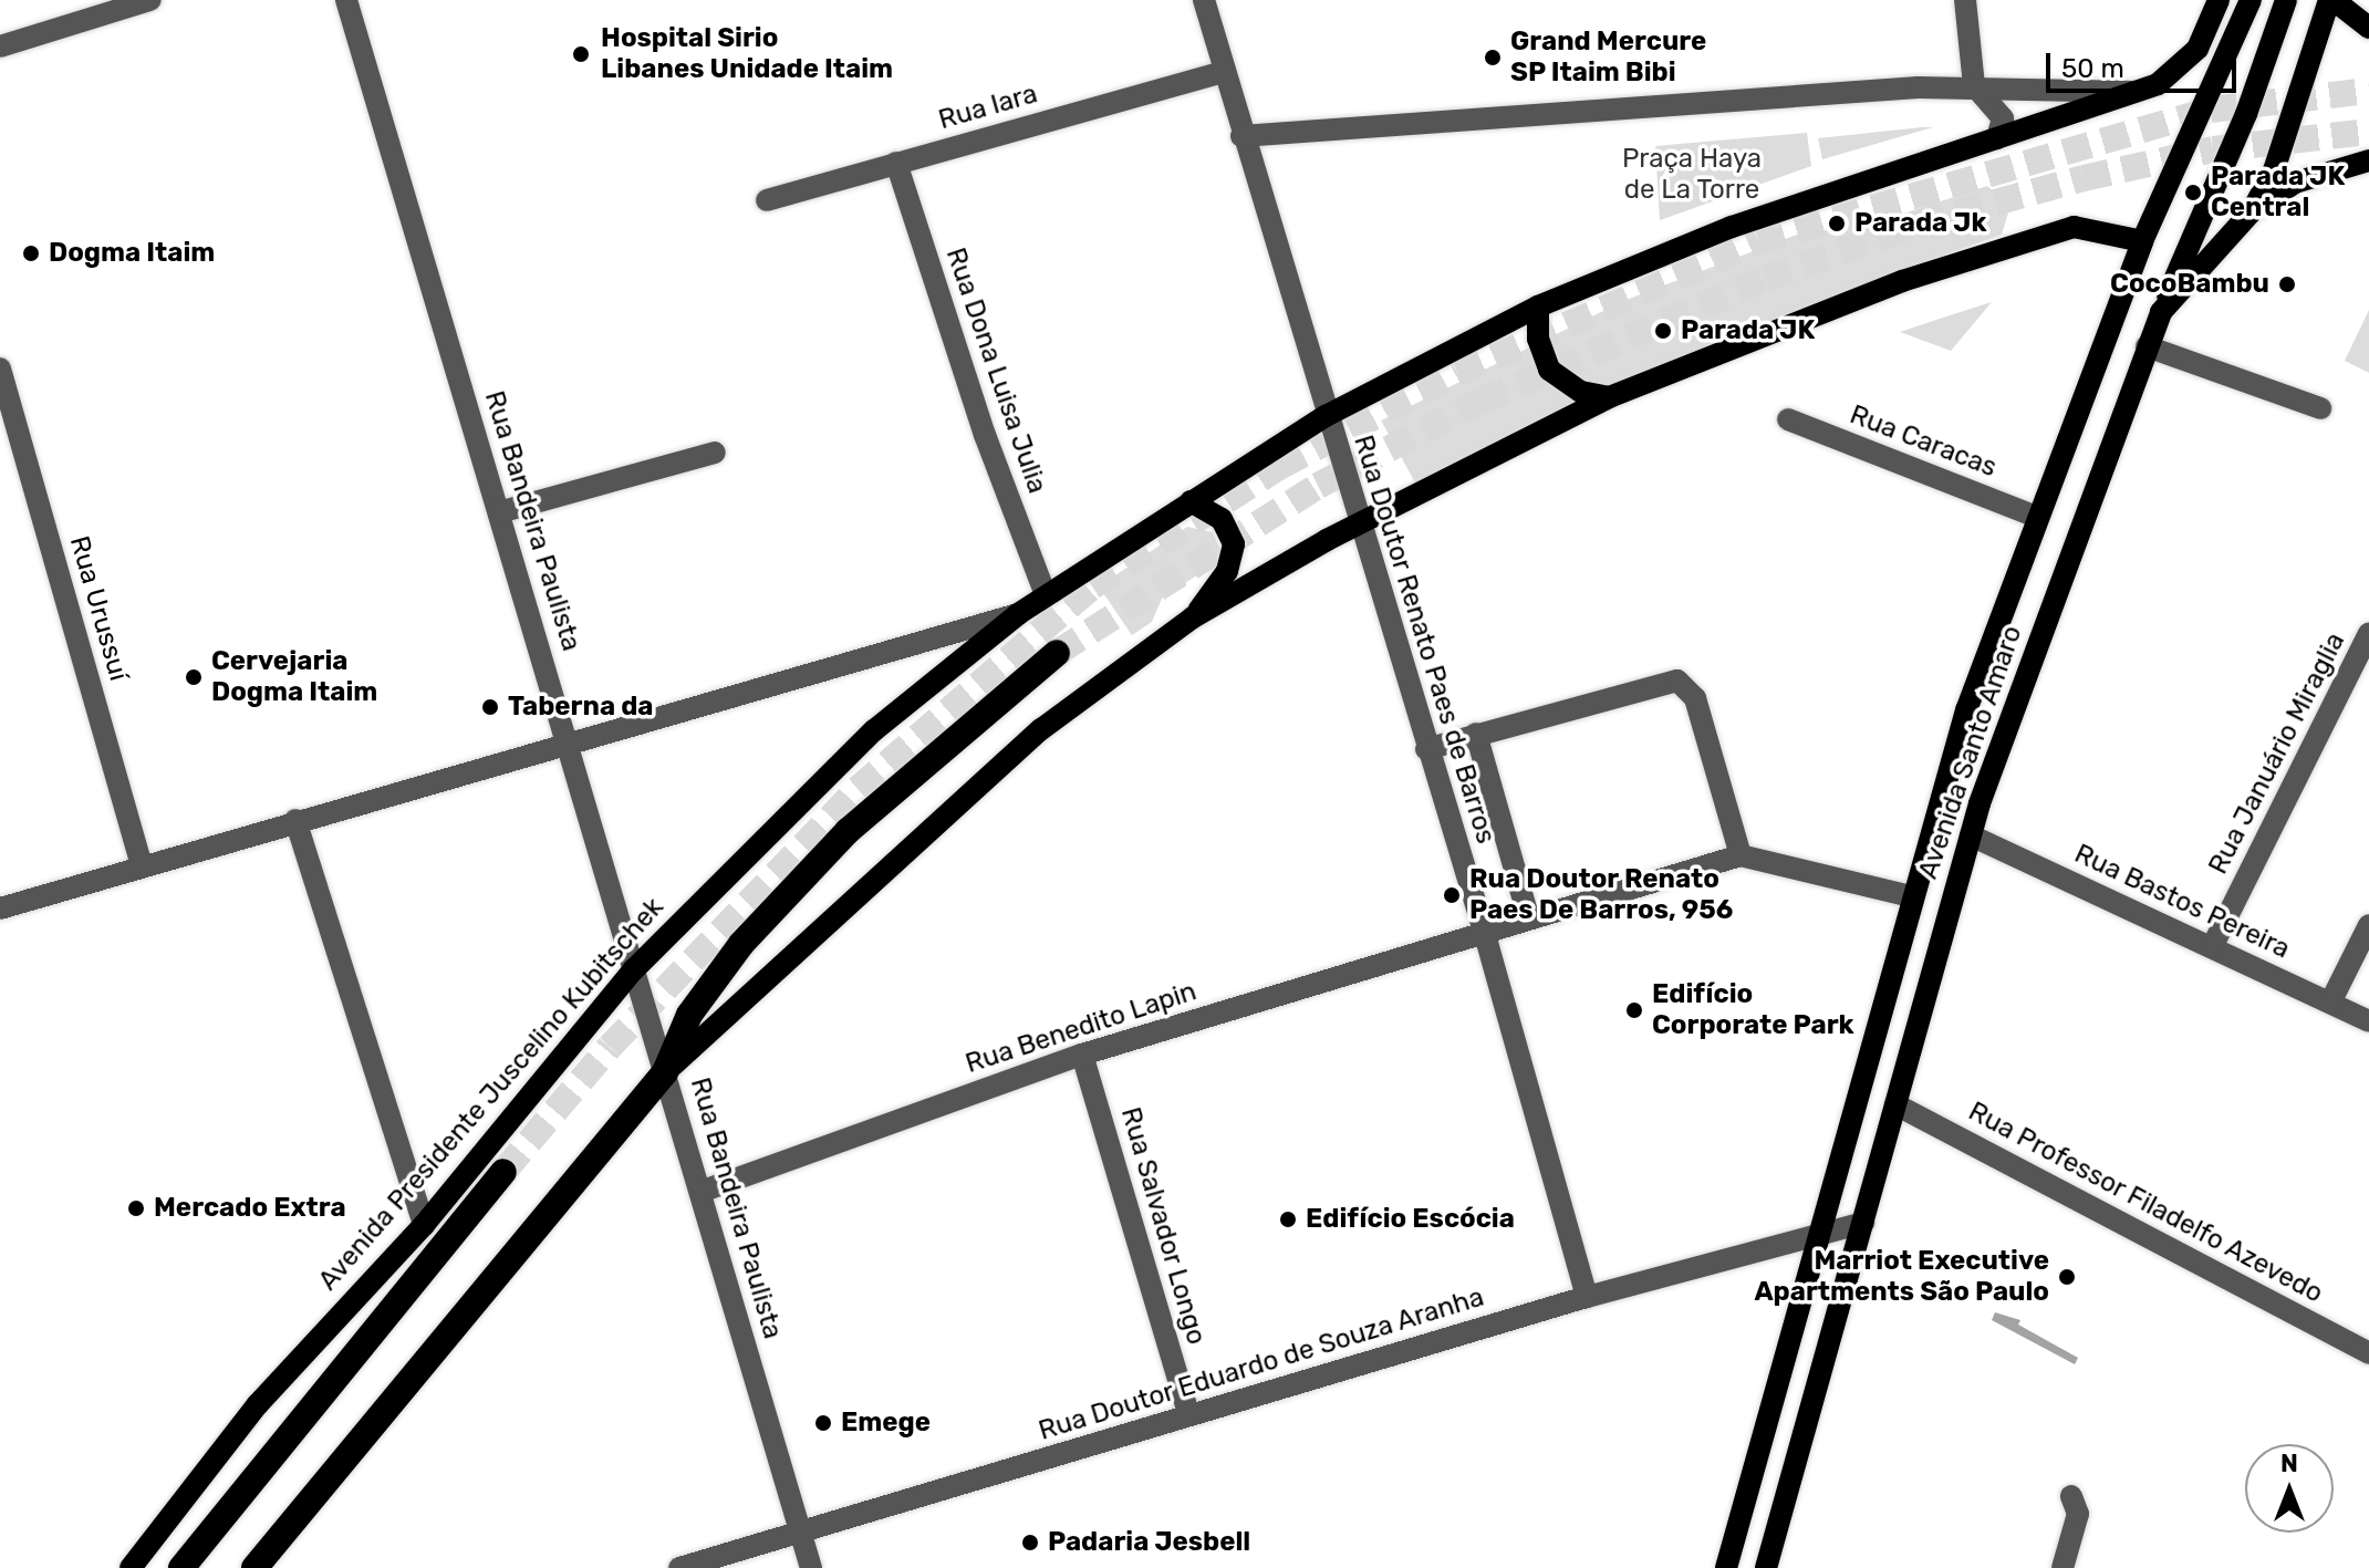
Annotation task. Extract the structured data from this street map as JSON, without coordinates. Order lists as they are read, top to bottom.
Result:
{
  "streets": {
    "main road": ["Avenida Santo Amaro", "Avenida Presidente Juscelino Kubitschek"],
    "street": [
      "Rua Iara",
      "Rua Dona Luisa Julia",
      "Rua Caracas",
      "Rua Bandeira Paulista",
      "Rua Urussuí",
      "Rua Doutor Renato Paes de Barros",
      "Rua Januário Miraglia",
      "Rua Bastos Pereira",
      "Rua Benedito Lapin",
      "Rua Professor Filadelfo Azevedo",
      "Rua Salvador Longo",
      "Rua Doutor Eduardo de Souza Aranha"
    ]
  },
  "crossings": [
    ["Rua Iara", "Rua Dona Luisa Julia"],
    ["Rua Iara", "Rua Doutor Renato Paes de Barros"],
    ["Rua Dona Luisa Julia", "Avenida Presidente Juscelino Kubitschek"],
    ["Rua Caracas", "Avenida Santo Amaro"],
    ["Rua Bandeira Paulista", "Rua Benedito Lapin"],
    ["Rua Bandeira Paulista", "Avenida Presidente Juscelino Kubitschek"],
    ["Rua Bandeira Paulista", "Rua Doutor Eduardo de Souza Aranha"],
    ["Rua Doutor Renato Paes de Barros", "Rua Benedito Lapin"],
    ["Rua Doutor Renato Paes de Barros", "Avenida Presidente Juscelino Kubitschek"],
    ["Rua Doutor Renato Paes de Barros", "Rua Doutor Eduardo de Souza Aranha"],
    ["Avenida Santo Amaro", "Rua Bastos Pereira"],
    ["Avenida Santo Amaro", "Rua Professor Filadelfo Azevedo"],
    ["Avenida Santo Amaro", "Rua Doutor Eduardo de Souza Aranha"],
    ["Rua Januário Miraglia", "Rua Bastos Pereira"],
    ["Rua Benedito Lapin", "Rua Salvador Longo"],
    ["Rua Salvador Longo", "Rua Doutor Eduardo de Souza Aranha"]
  ],
  "parks": ["Praça Haya de La Torre"],
  "places": [
    "Hospital Sirio Libanes Unidade Itaim",
    "Grand Mercure SP Itaim Bibi",
    "Parada JK Central",
    "Parada Jk",
    "Dogma Itaim",
    "CocoBambu",
    "Parada JK",
    "Cervejaria Dogma Itaim",
    "Taberna da",
    "Rua Doutor Renato Paes De Barros, 956",
    "Edifício Corporate Park",
    "Mercado Extra",
    "Edifício Escócia",
    "Marriot Executive Apartments São Paulo",
    "Emege",
    "Padaria Jesbell"
  ],
  "scale_bar": "50 m",
  "north": "top"
}
